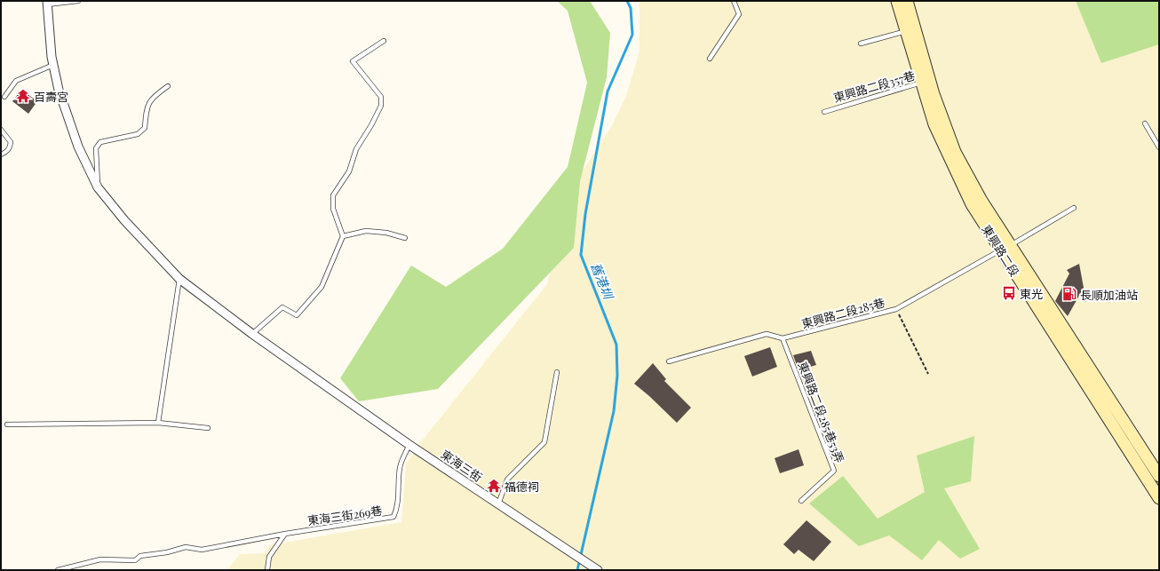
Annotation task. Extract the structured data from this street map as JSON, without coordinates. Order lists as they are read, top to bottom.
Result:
{
  "streets": {
    "main road": ["東興路二段"],
    "street": ["東海三街"],
    "lane": [
      "東興路二段357巷",
      "東興路二段285巷",
      "東興路二段285巷53弄",
      "東海三街269巷"
    ]
  },
  "crossings": [
    ["東興路二段357巷", "東興路二段"],
    ["東興路二段", "東興路二段285巷"],
    ["東興路二段285巷", "東興路二段285巷53弄"],
    ["東海三街", "東海三街269巷"]
  ],
  "water": ["舊港圳"],
  "places": {
    "temple": ["百壽宮", "福德祠"],
    "bus stop": ["東光"],
    "fuel station": ["長順加油站"]
  }
}
